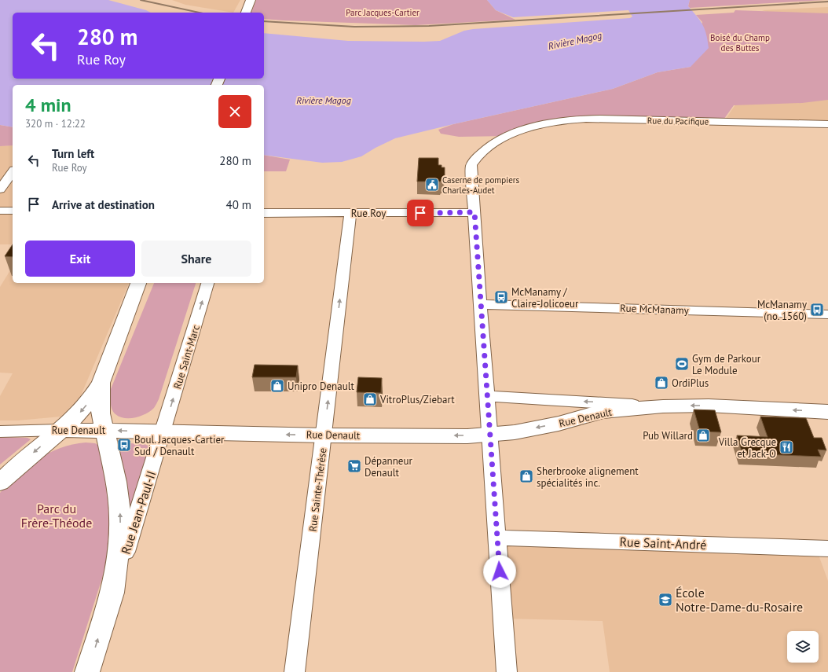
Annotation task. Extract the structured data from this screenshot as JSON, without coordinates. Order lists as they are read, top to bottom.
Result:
{
  "streets": {
    "main road": ["Rue Denault", "Rue Jean-Paul-II"],
    "street": [
      "Rue du Pacifique",
      "Rue Roy",
      "Rue McManamy",
      "Rue Saint-Marc",
      "Rue Sainte-Thérèse",
      "Rue Saint-André"
    ]
  },
  "crossings": [
    ["Rue du Pacifique", "Rue Roy"],
    ["Rue du Pacifique", "Rue McManamy"],
    ["Rue du Pacifique", "Rue Denault"],
    ["Rue du Pacifique", "Rue Saint-André"],
    ["Rue Roy", "Rue Sainte-Thérèse"],
    ["Rue Saint-Marc", "Rue Denault"],
    ["Rue Saint-Marc", "Rue Jean-Paul-II"],
    ["Rue Denault", "Rue Sainte-Thérèse"],
    ["Rue Denault", "Rue Jean-Paul-II"]
  ],
  "one_way": [
    "Rue Saint-Marc",
    "Rue Denault",
    "Rue Sainte-Thérèse",
    "Rue Jean-Paul-II"
  ],
  "water": ["Rivière Magog"],
  "parks": ["Parc Jacques-Cartier", "Boisé du Champ des Buttes", "Parc du Frère-Théode"],
  "places": {
    "public building": ["Caserne de pompiers Charles-Audet"],
    "bus stop": ["McManamy / Claire-Jolicoeur", "McManamy (no. 1560)", "Boul. Jacques-Cartier Sud / Denault"],
    "sports": ["Gym de Parkour Le Module"],
    "shop": [
      "OrdiPlus",
      "Unipro Denault",
      "VitroPlus/Ziebart",
      "Pub Willard",
      "Sherbrooke alignement spécialités inc."
    ],
    "restaurant": ["Villa Grecque et Jack-O"],
    "supermarket": ["Dépanneur Denault"],
    "school or university": ["École Notre-Dame-du-Rosaire"]
  },
  "page": {
    "turn": ["280 m", "Rue Roy"],
    "heading": ["4 min", "320 m · 12:22"],
    "list": [
      {
        "name": "Turn left",
        "note": "Rue Roy",
        "value": "280 m"
      },
      {
        "name": "Arrive at destination",
        "value": "40 m"
      }
    ],
    "buttons": ["Exit", "Share"]
  }
}
